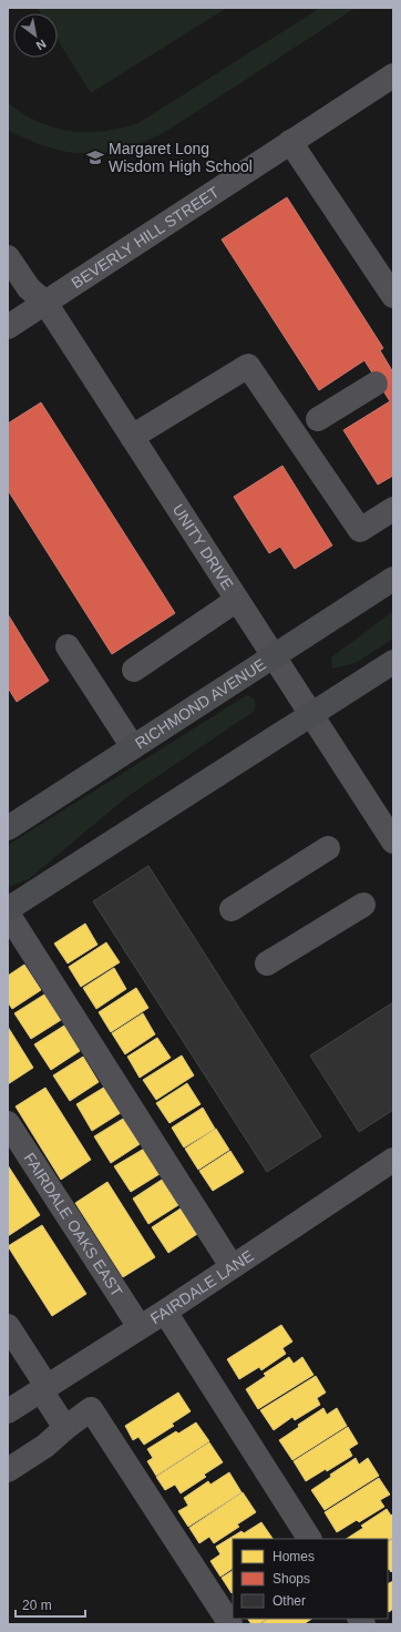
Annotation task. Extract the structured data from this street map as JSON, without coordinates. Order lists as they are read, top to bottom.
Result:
{
  "streets": {
    "main road": ["RICHMOND AVENUE"],
    "street": [
      "BEVERLY HILL STREET",
      "UNITY DRIVE",
      "FAIRDALE OAKS EAST",
      "FAIRDALE LANE"
    ]
  },
  "crossings": [
    ["BEVERLY HILL STREET", "UNITY DRIVE"],
    ["UNITY DRIVE", "RICHMOND AVENUE"],
    ["FAIRDALE OAKS EAST", "FAIRDALE LANE"]
  ],
  "places": {
    "school or university": ["Margaret Long Wisdom High School"]
  },
  "legend": ["Homes", "Shops", "Other"],
  "scale_bar": "20 m",
  "north": "bottom right"
}
